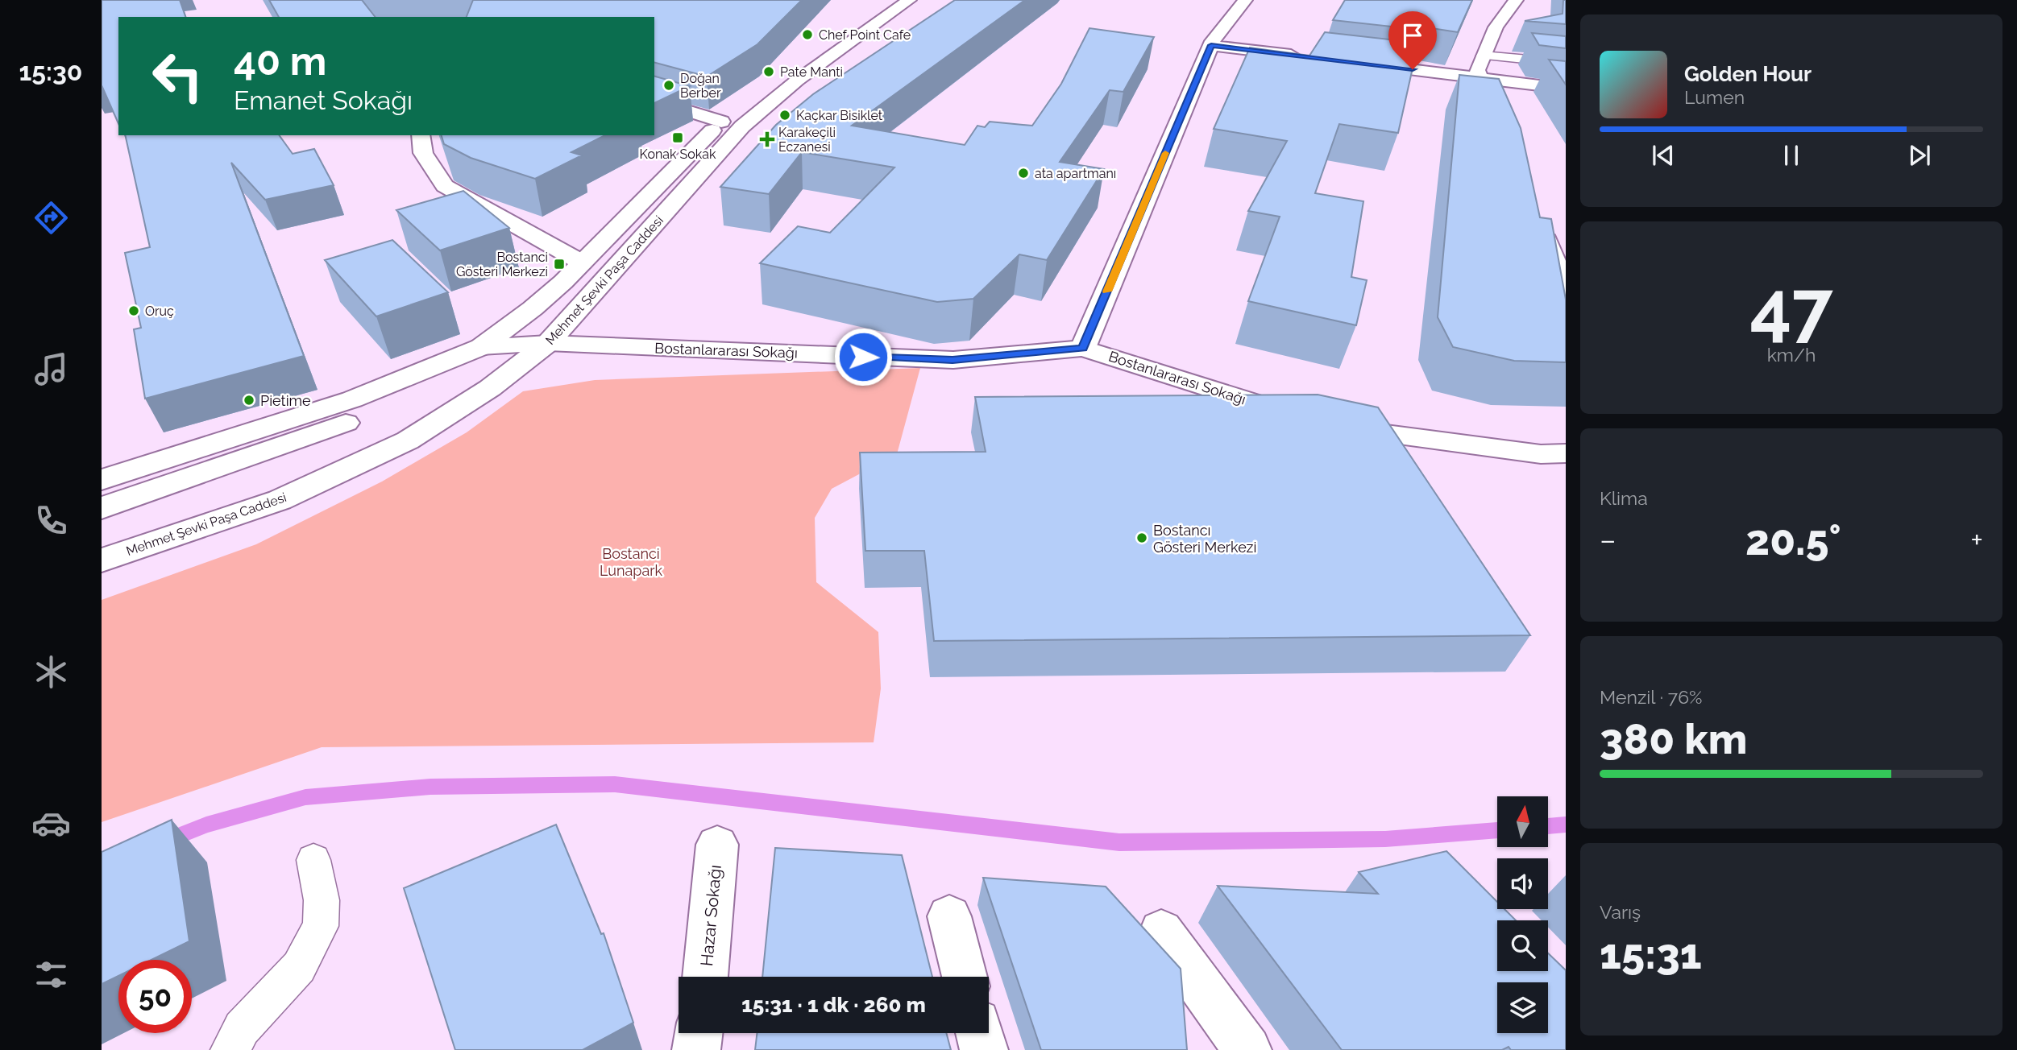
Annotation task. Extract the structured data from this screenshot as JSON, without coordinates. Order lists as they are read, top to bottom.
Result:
{
  "streets": {
    "main road": ["Mehmet Şevki Paşa Caddesi", "Bostanlararası Sokağı", "Hazar Sokağı"]
  },
  "crossings": [
    ["Mehmet Şevki Paşa Caddesi", "Bostanlararası Sokağı"]
  ],
  "parks": ["Bostanci Lunapark"],
  "places": {
    "other": [
      "Chef Point Cafe",
      "Pate Manti",
      "Doğan Berber",
      "Kaçkar Bisiklet",
      "ata apartmanı",
      "Oruç",
      "Pietime",
      "Bostancı Gösteri Merkezi"
    ],
    "transit": ["Konak Sokak", "Bostanci Gösteri Merkezi"],
    "health": ["Karakeçili Eczanesi"]
  },
  "north": "top",
  "page": {
    "tabs": "15:30",
    "turn": ["40 m", "Emanet Sokağı"],
    "song": ["Golden Hour", "Lumen"],
    "tile": [
      ["47", "km/h"],
      "Klima",
      ["Menzil · 76%", "380 km"],
      ["Varış", "15:31"]
    ],
    "heat": ["−", "20.5°", "+"],
    "limit": "50",
    "trip": "15:31 · 1 dk · 260 m"
  }
}
